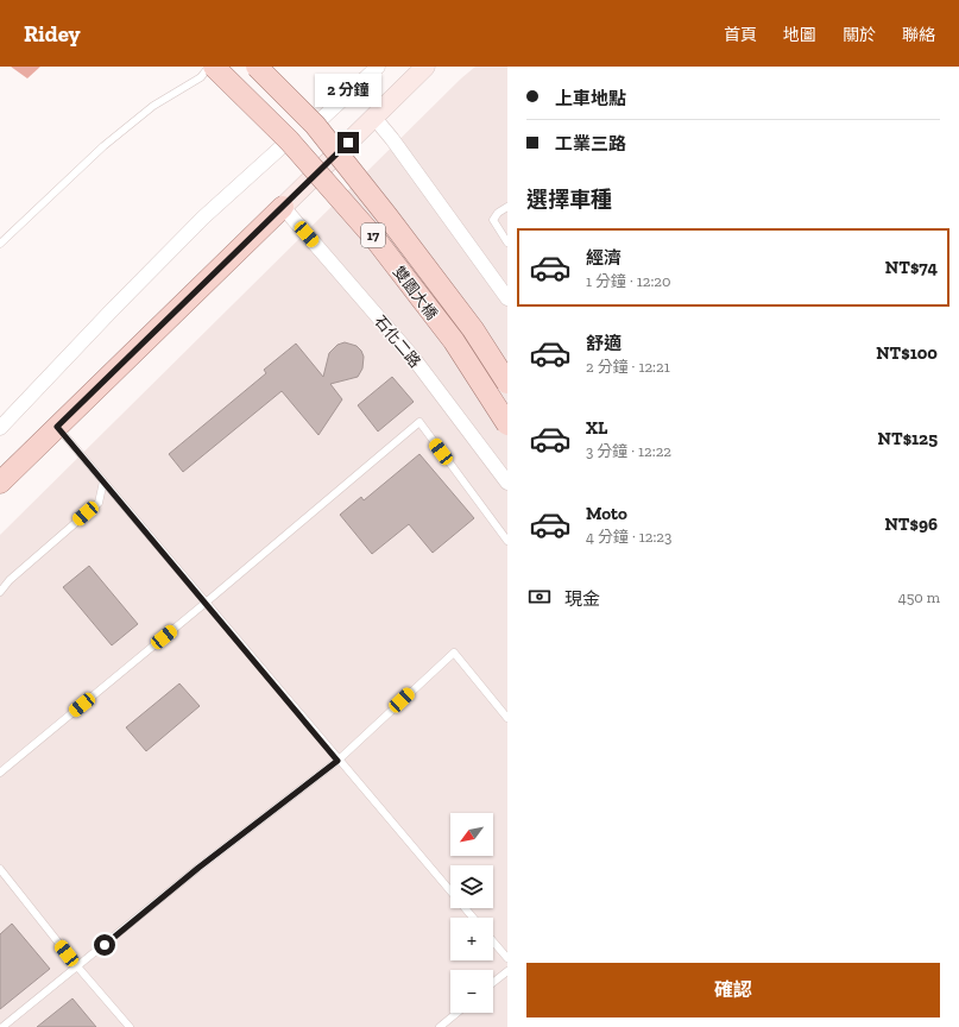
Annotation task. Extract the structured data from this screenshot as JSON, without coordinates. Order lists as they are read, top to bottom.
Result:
{
  "streets": {
    "main road": ["17", "雙園大橋"],
    "street": ["石化二路"]
  },
  "north": "bottom left",
  "page": {
    "header": "Ridey",
    "nav": [
      "首頁",
      "地圖",
      "關於",
      "聯絡"
    ],
    "banner": ["上車地點", "工業三路"],
    "bubble": "2 分鐘",
    "heading": "選擇車種",
    "list": [
      {
        "name": "經濟",
        "note": "1 分鐘 · 12:20",
        "value": "NT$74"
      },
      {
        "name": "舒適",
        "note": "2 分鐘 · 12:21",
        "value": "NT$100"
      },
      {
        "name": "XL",
        "note": "3 分鐘 · 12:22",
        "value": "NT$125"
      },
      {
        "name": "Moto",
        "note": "4 分鐘 · 12:23",
        "value": "NT$96"
      }
    ],
    "pay": ["現金", "450 m"],
    "map_buttons": ["+", "−"],
    "buttons": "確認"
  }
}
